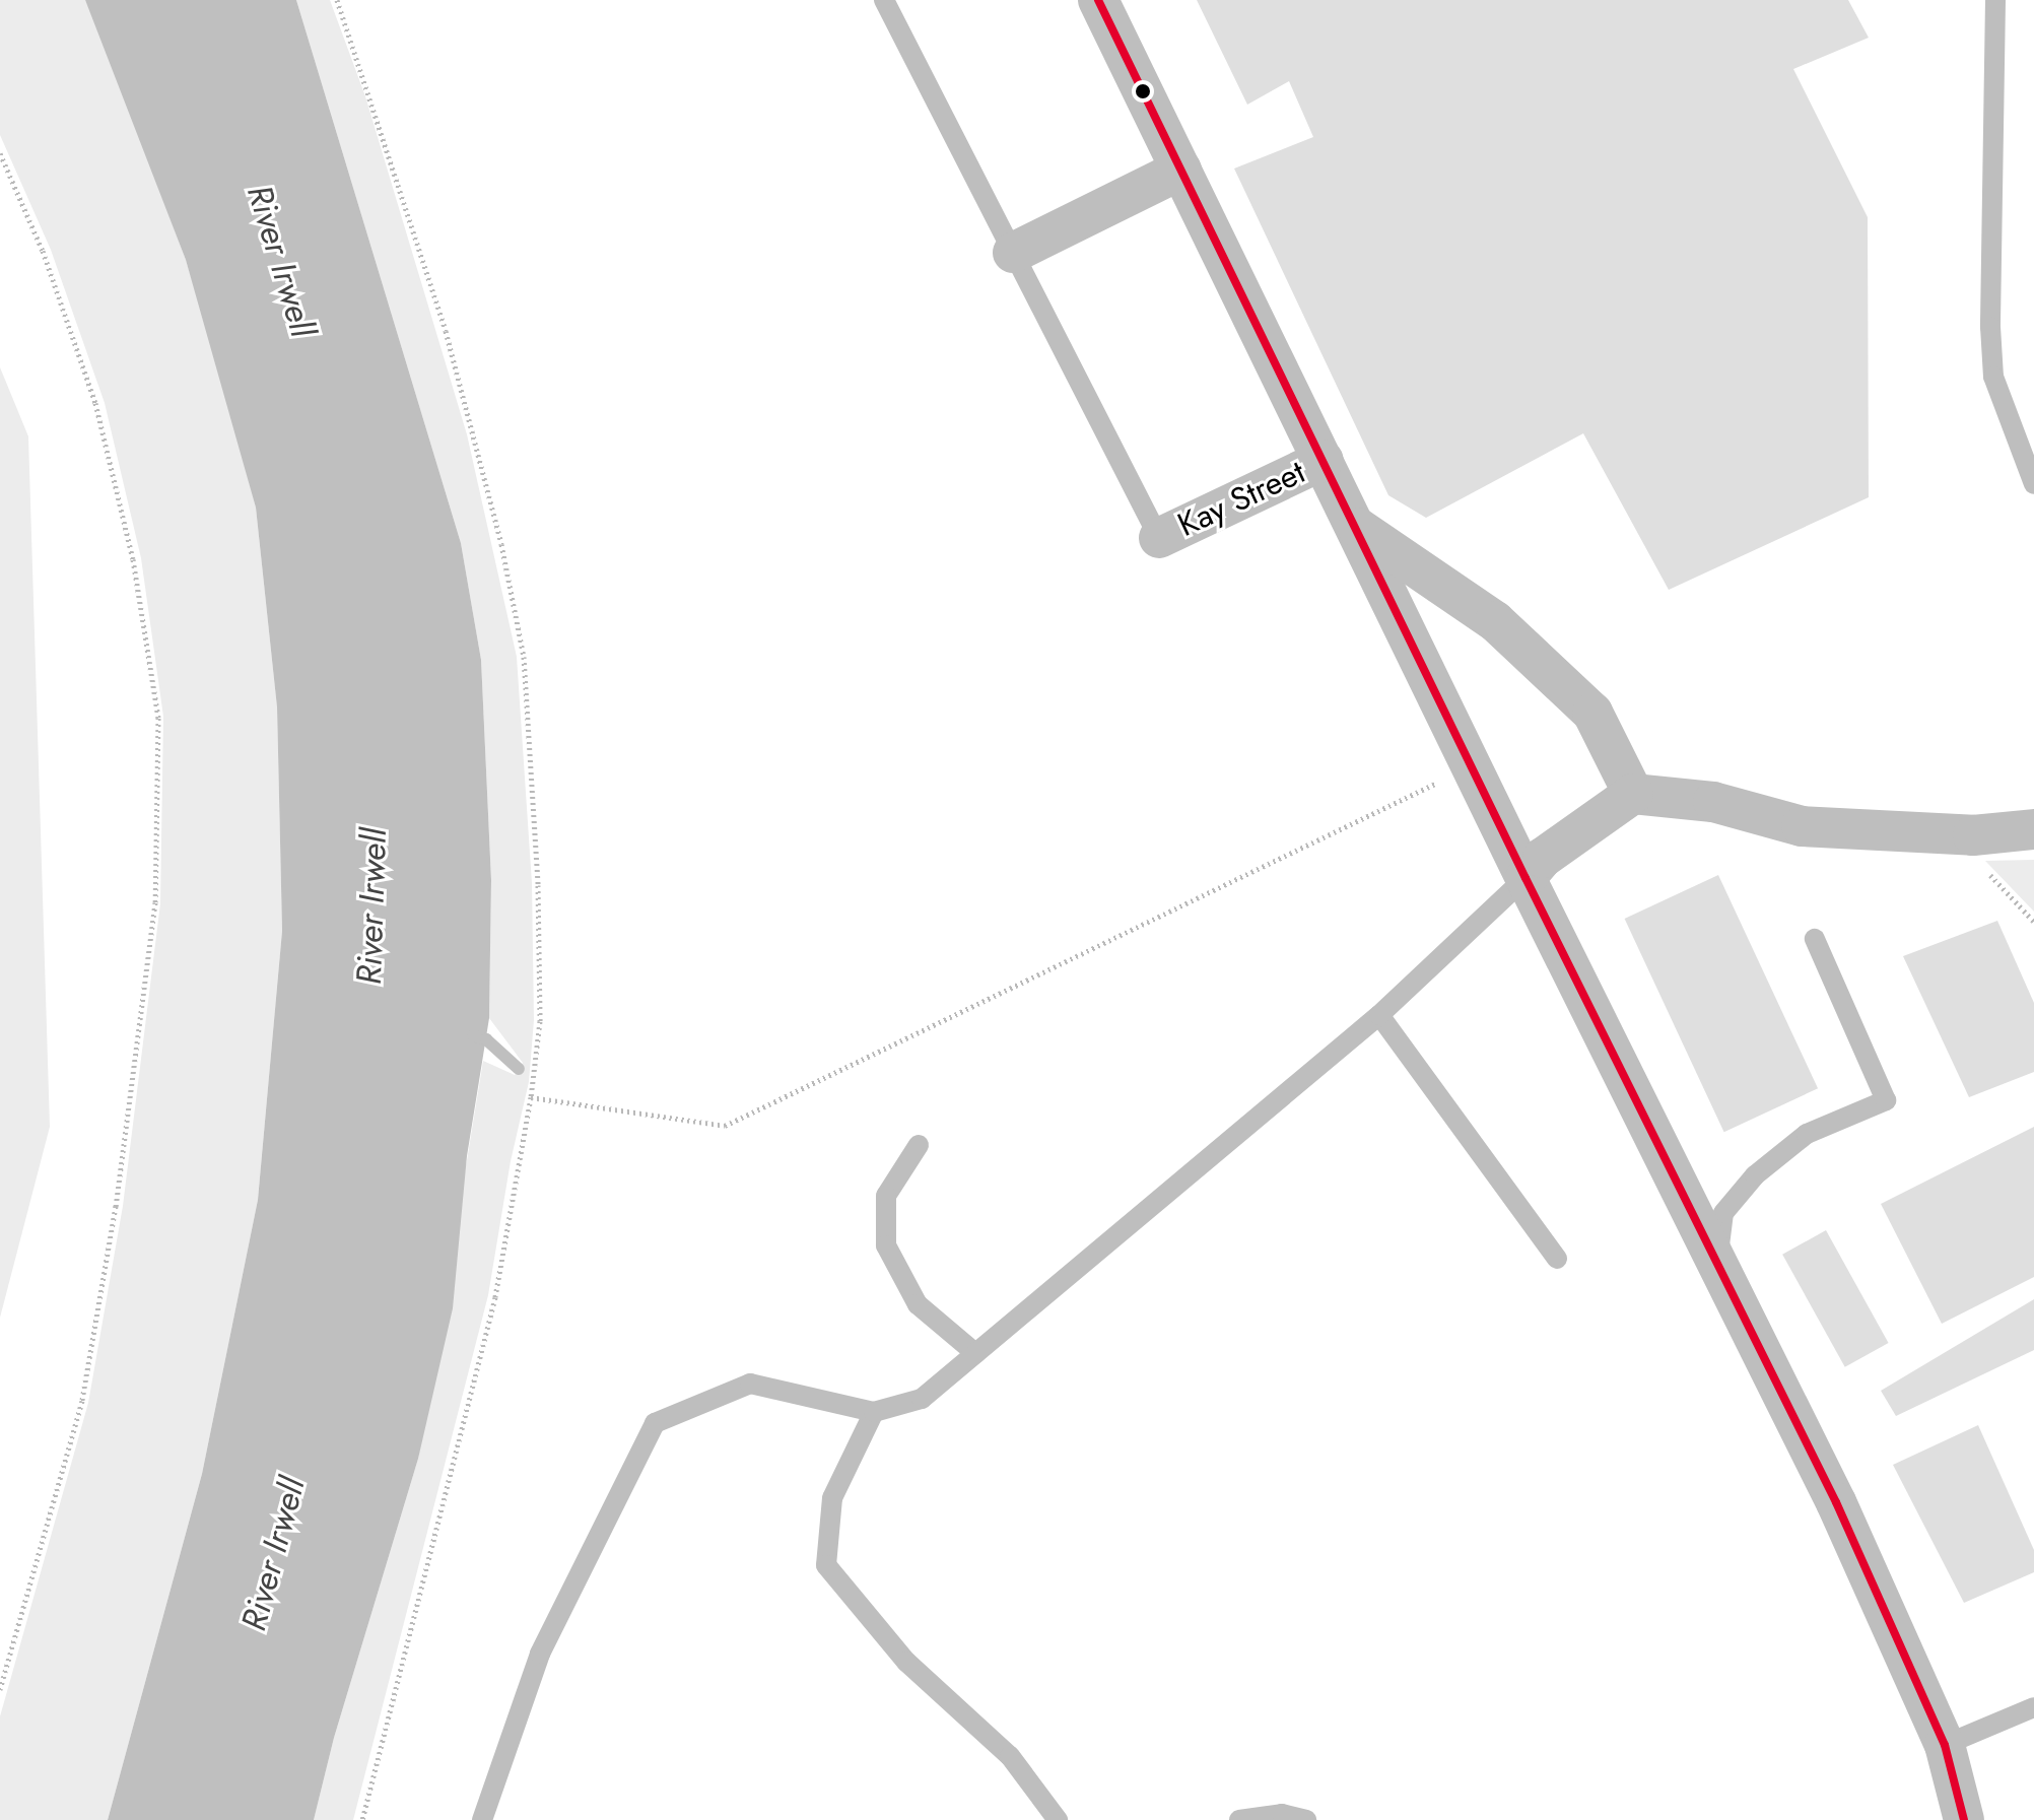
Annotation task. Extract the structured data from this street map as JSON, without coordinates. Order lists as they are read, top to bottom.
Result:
{
  "streets": {
    "street": ["Kay Street"]
  },
  "water": ["River Irwell"]
}
